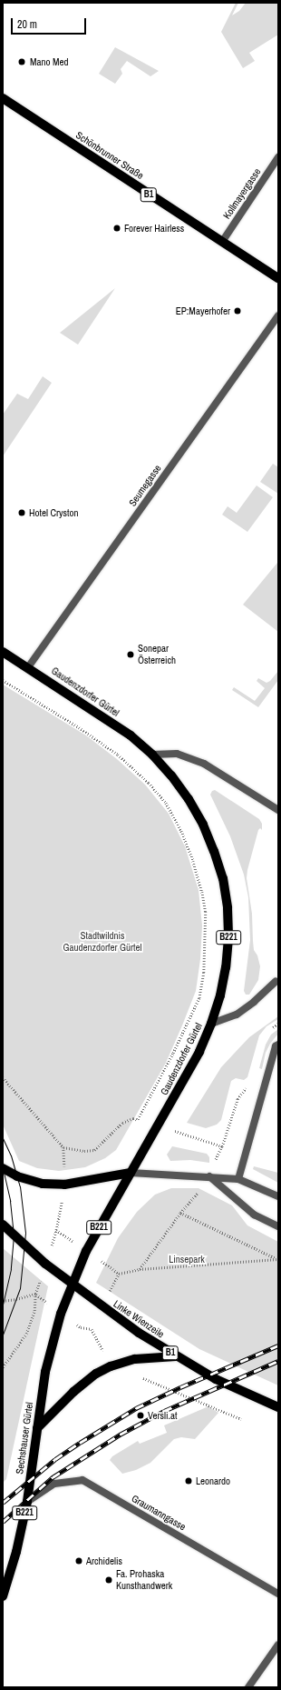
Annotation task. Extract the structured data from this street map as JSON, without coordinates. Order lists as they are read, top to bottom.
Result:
{
  "streets": {
    "main road": [
      "Schönbrunner Straße",
      "B1",
      "Gaudenzdorfer Gürtel",
      "B221",
      "Linke Wienzeile",
      "Sechshauser Gürtel"
    ],
    "street": ["Kollmayergasse", "Seumegasse", "Graumanngasse"]
  },
  "crossings": [
    ["Schönbrunner Straße", "Kollmayergasse"],
    ["Seumegasse", "Gaudenzdorfer Gürtel"],
    ["Gaudenzdorfer Gürtel", "Linke Wienzeile"],
    ["Gaudenzdorfer Gürtel", "Sechshauser Gürtel"],
    ["Linke Wienzeile", "Sechshauser Gürtel"],
    ["Sechshauser Gürtel", "Graumanngasse"]
  ],
  "parks": ["Stadtwildnis Gaudenzdorfer Gürtel", "Linsepark"],
  "places": [
    "Mano Med",
    "Forever Hairless",
    "EP:Mayerhofer",
    "Hotel Cryston",
    "Sonepar Österreich",
    "Versli.at",
    "Leonardo",
    "Archidelis",
    "Fa. Prohaska Kunsthandwerk"
  ],
  "scale_bar": "20 m"
}
